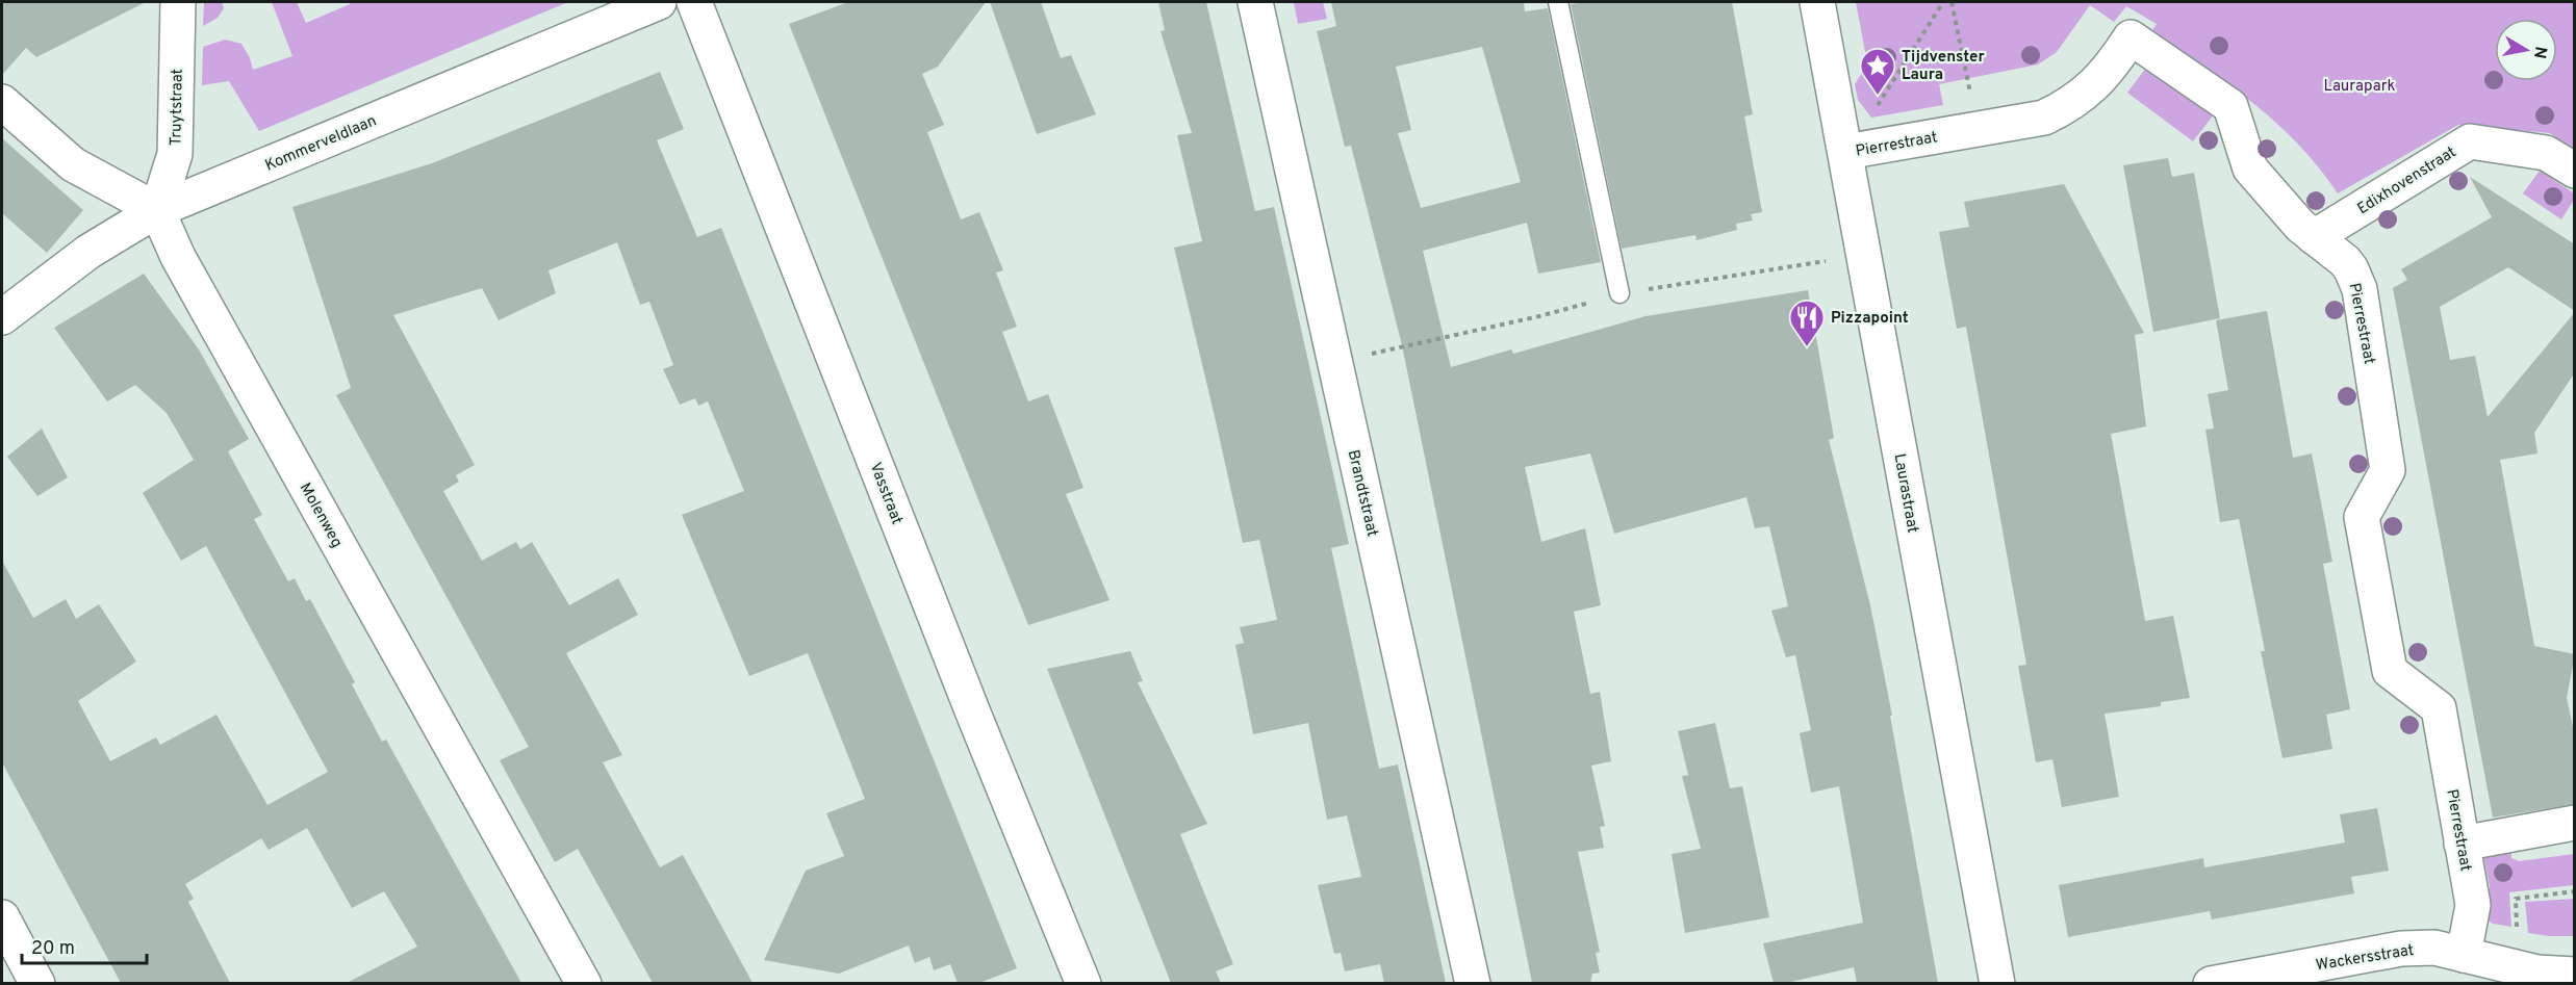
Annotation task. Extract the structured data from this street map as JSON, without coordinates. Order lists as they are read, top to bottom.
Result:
{
  "streets": {
    "street": [
      "Truytstraat",
      "Kommerveldlaan",
      "Pierrestraat",
      "Edixhovenstraat",
      "Vasstraat",
      "Brandtstraat",
      "Laurastraat",
      "Molenweg",
      "Wackersstraat"
    ]
  },
  "crossings": [
    ["Truytstraat", "Kommerveldlaan"],
    ["Truytstraat", "Molenweg"],
    ["Kommerveldlaan", "Molenweg"],
    ["Pierrestraat", "Edixhovenstraat"],
    ["Pierrestraat", "Laurastraat"],
    ["Pierrestraat", "Wackersstraat"]
  ],
  "parks": ["Laurapark"],
  "places": {
    "place": ["Tijdvenster Laura"],
    "restaurant": ["Pizzapoint"]
  },
  "scale_bar": "20 m",
  "north": "right"
}
